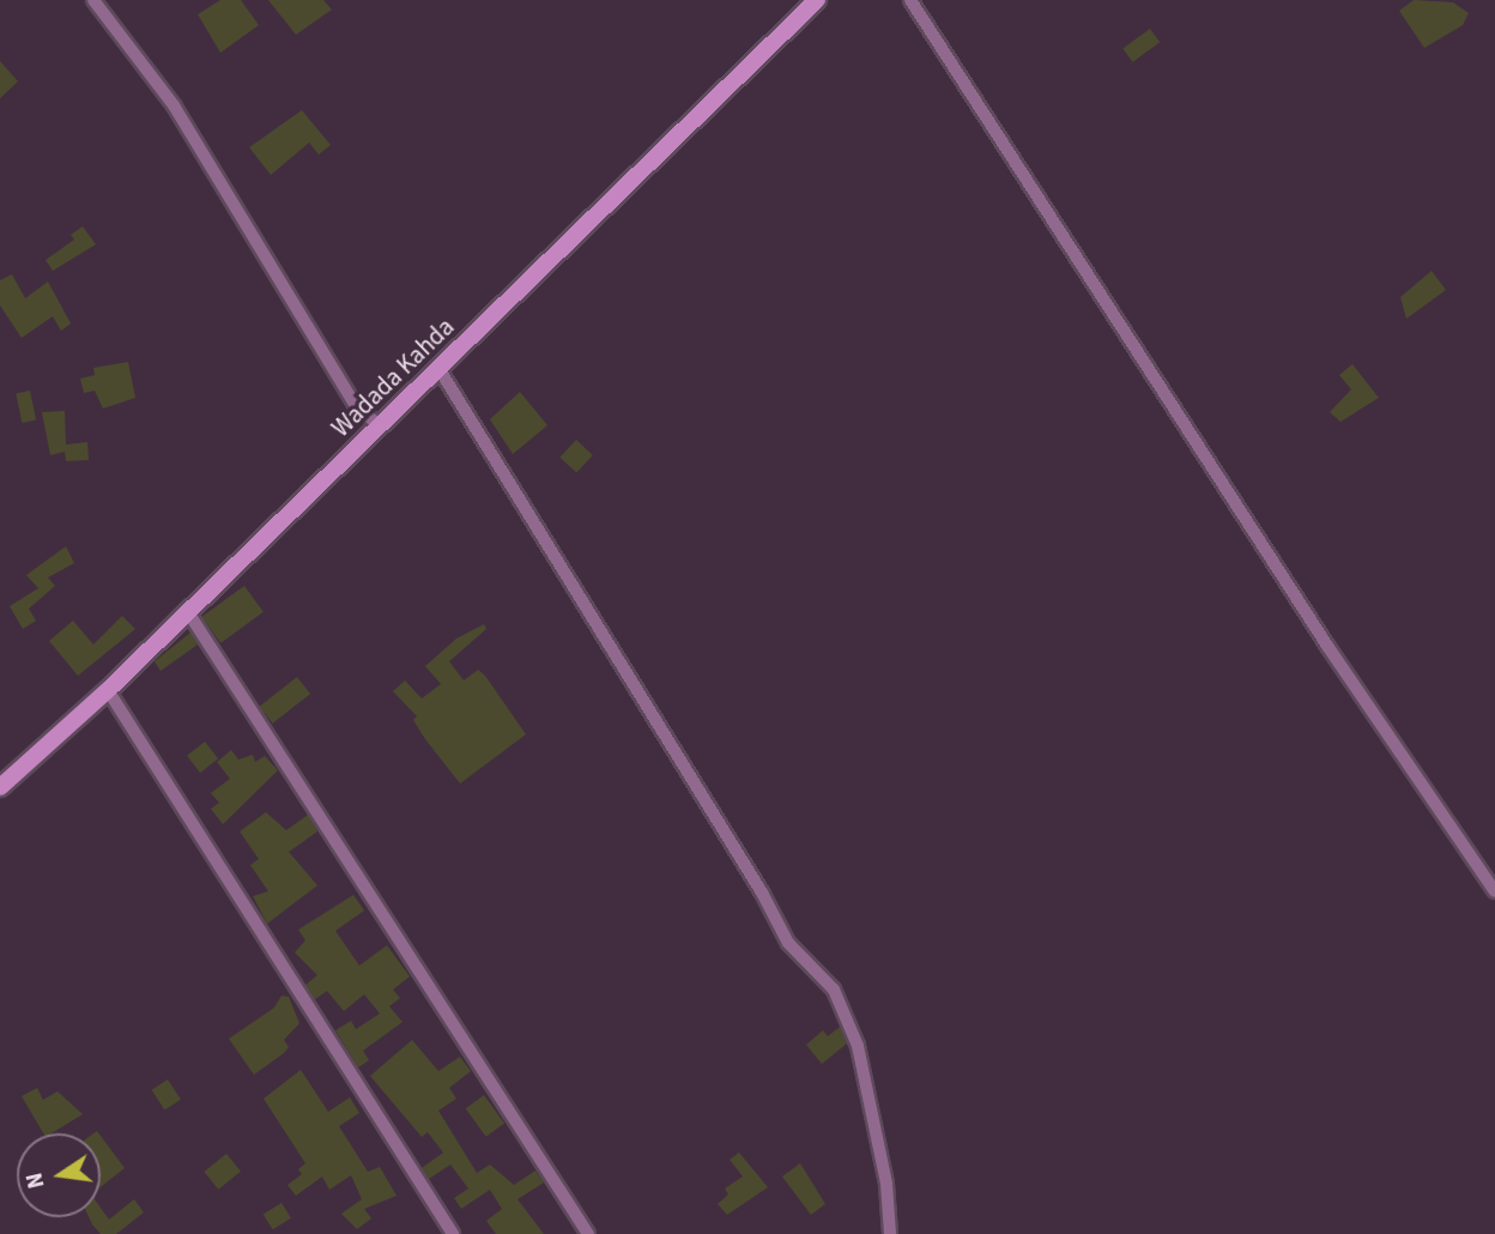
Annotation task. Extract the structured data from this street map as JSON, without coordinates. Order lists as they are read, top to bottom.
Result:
{
  "streets": {
    "main road": ["Wadada Kahda"]
  },
  "north": "left"
}
